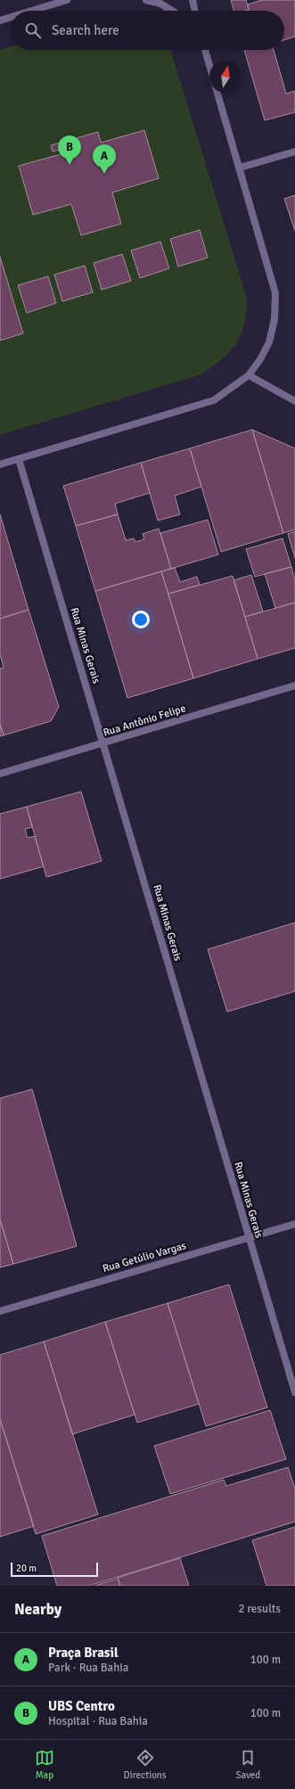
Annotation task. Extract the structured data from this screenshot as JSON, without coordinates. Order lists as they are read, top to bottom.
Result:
{
  "streets": {
    "street": ["Rua Minas Gerais", "Rua Antônio Felipe", "Rua Getúlio Vargas"]
  },
  "crossings": [
    ["Rua Minas Gerais", "Rua Antônio Felipe"],
    ["Rua Minas Gerais", "Rua Getúlio Vargas"]
  ],
  "scale_bar": "20 m",
  "north": "top",
  "page": {
    "search": "Search here",
    "pins": ["B", "A"],
    "scale": "20 m",
    "heading": ["Nearby", "2 results"],
    "list": [
      {
        "mark": "A",
        "name": "Praça Brasil",
        "note": "Park · Rua Bahia",
        "value": "100 m"
      },
      {
        "mark": "B",
        "name": "UBS Centro",
        "note": "Hospital · Rua Bahia",
        "value": "100 m"
      }
    ],
    "nav": ["Map", "Directions", "Saved"]
  }
}
